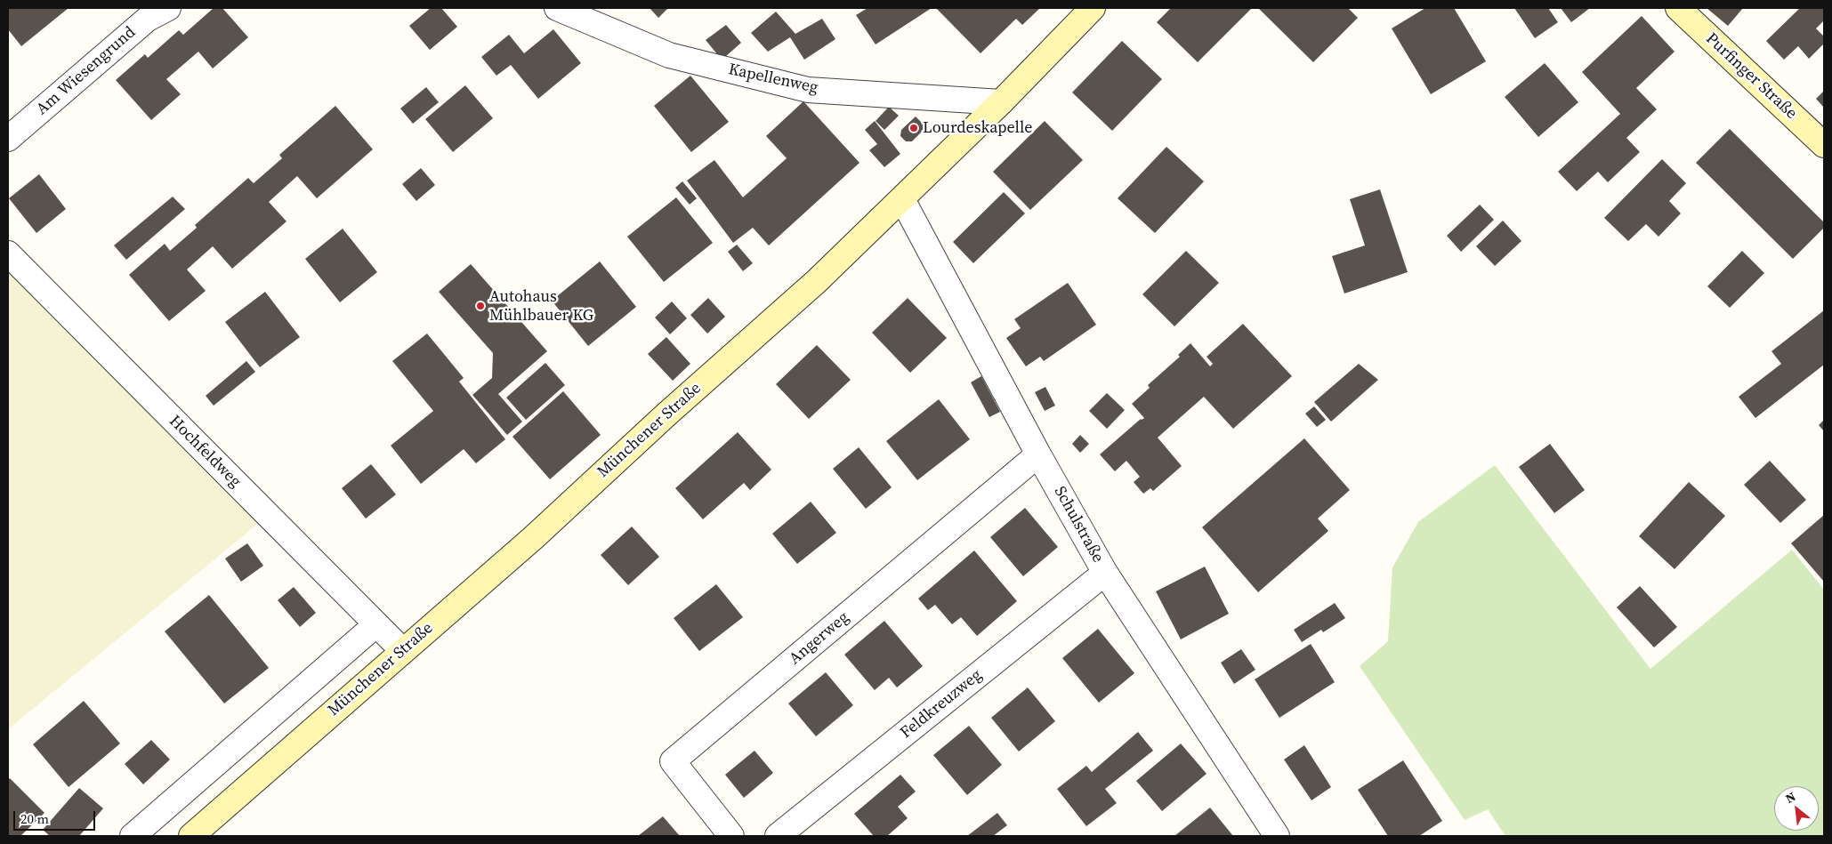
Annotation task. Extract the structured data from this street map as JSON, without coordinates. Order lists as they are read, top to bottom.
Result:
{
  "streets": {
    "street": [
      "Am Wiesengrund",
      "Purfinger Straße",
      "Kapellenweg",
      "Münchener Straße",
      "Hochfeldweg",
      "Schulstraße",
      "Angerweg",
      "Feldkreuzweg"
    ]
  },
  "crossings": [
    ["Kapellenweg", "Münchener Straße"],
    ["Münchener Straße", "Hochfeldweg"],
    ["Münchener Straße", "Schulstraße"],
    ["Schulstraße", "Angerweg"],
    ["Schulstraße", "Feldkreuzweg"]
  ],
  "places": ["Lourdeskapelle", "Autohaus Mühlbauer KG"],
  "scale_bar": "20 m",
  "north": "top left"
}
